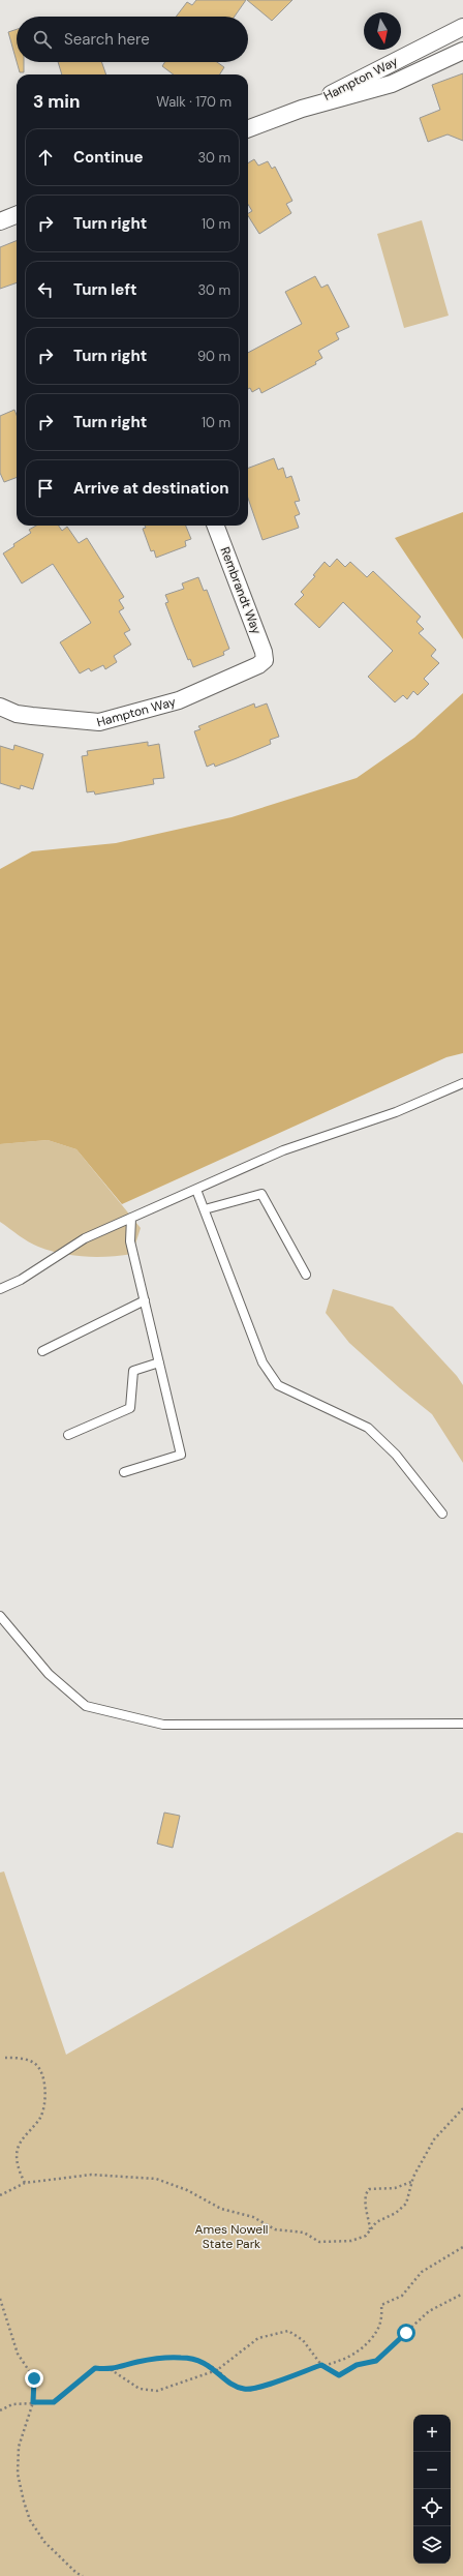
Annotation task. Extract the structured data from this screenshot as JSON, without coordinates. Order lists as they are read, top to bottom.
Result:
{
  "streets": {
    "street": ["Hampton Way", "Rembrandt Way"]
  },
  "crossings": [
    ["Hampton Way", "Rembrandt Way"]
  ],
  "parks": ["Ames Nowell State Park"],
  "north": "bottom",
  "page": {
    "search": "Search here",
    "heading": ["3 min", "Walk · 170 m"],
    "list": [
      ["Continue", "30 m"],
      ["Turn right", "10 m"],
      ["Turn left", "30 m"],
      ["Turn right", "90 m"],
      ["Turn right", "10 m"],
      "Arrive at destination"
    ],
    "map_buttons": ["+", "−"]
  }
}
